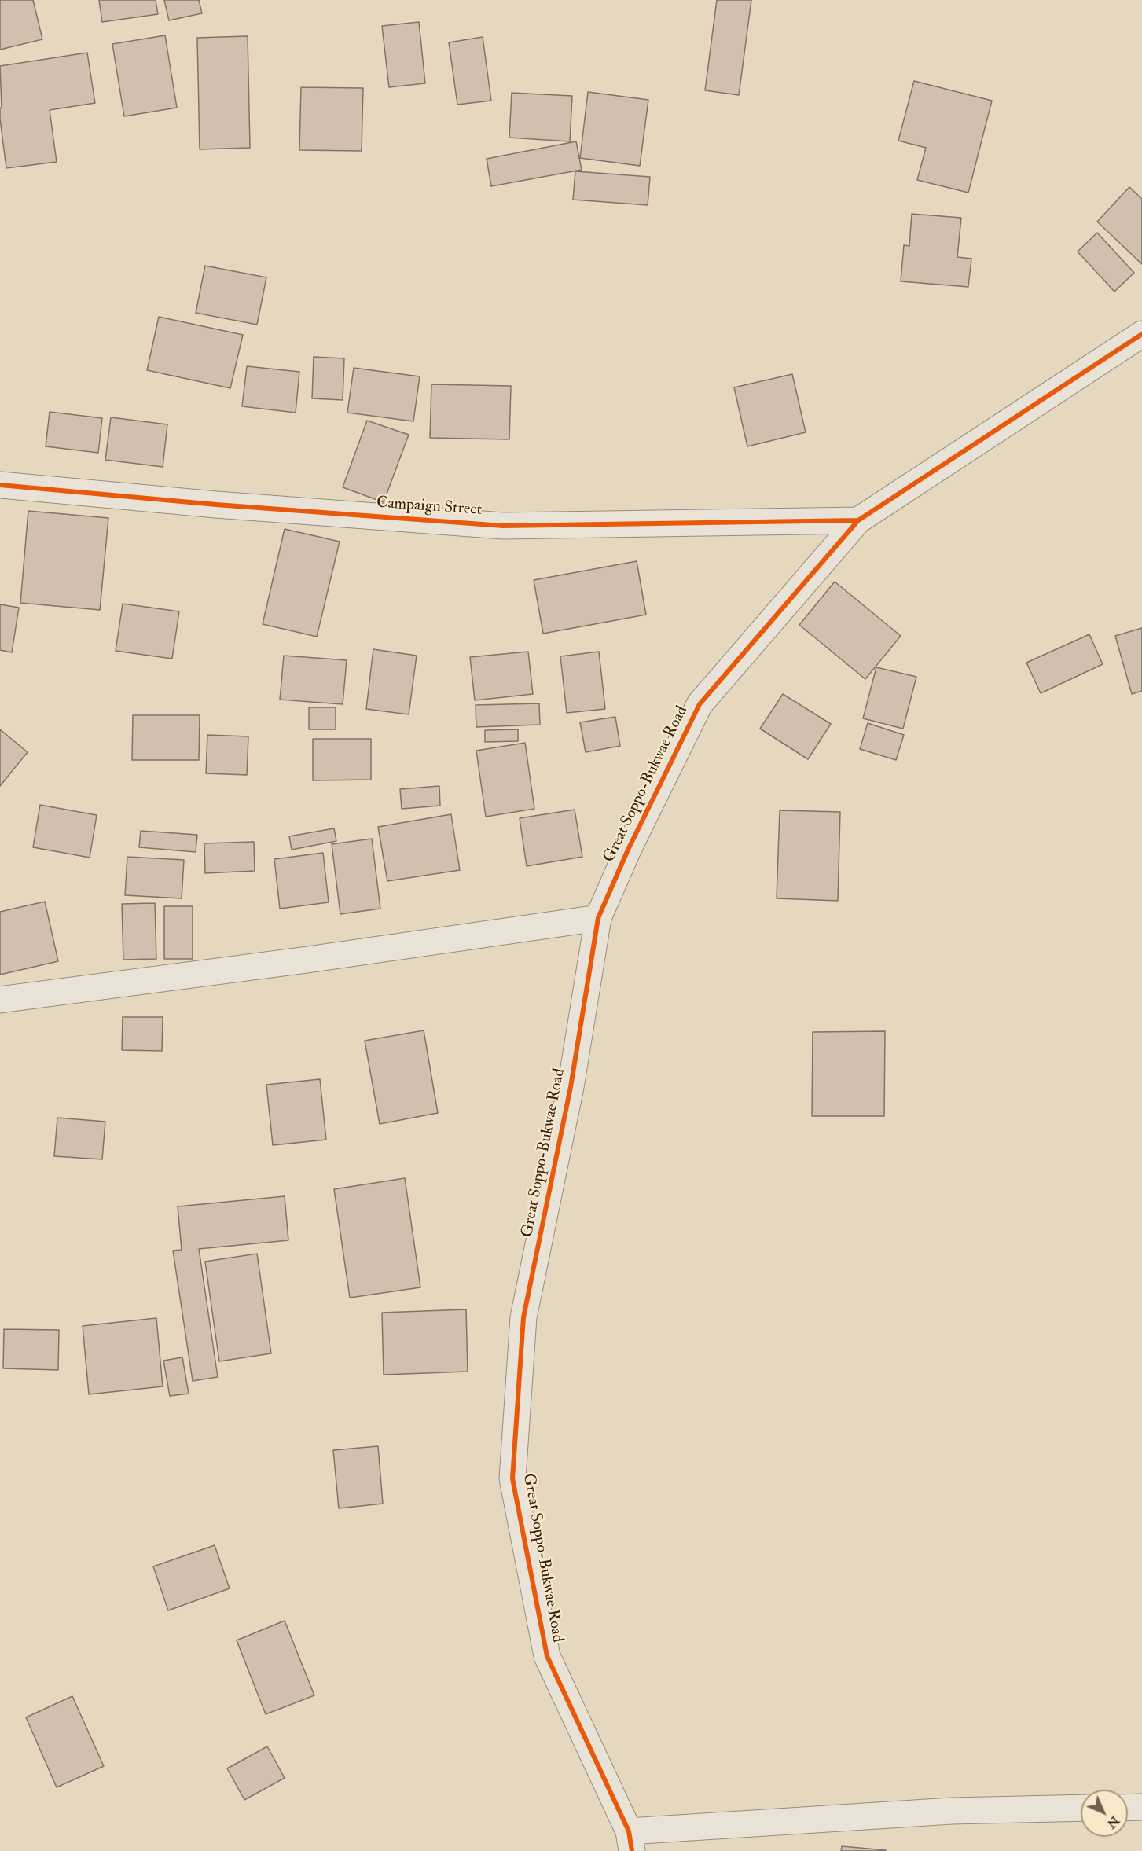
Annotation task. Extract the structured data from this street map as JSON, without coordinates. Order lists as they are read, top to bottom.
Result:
{
  "streets": {
    "street": ["Campaign Street", "Great Soppo-Bukwae Road"]
  },
  "crossings": [
    ["Campaign Street", "Great Soppo-Bukwae Road"]
  ],
  "north": "bottom right"
}
